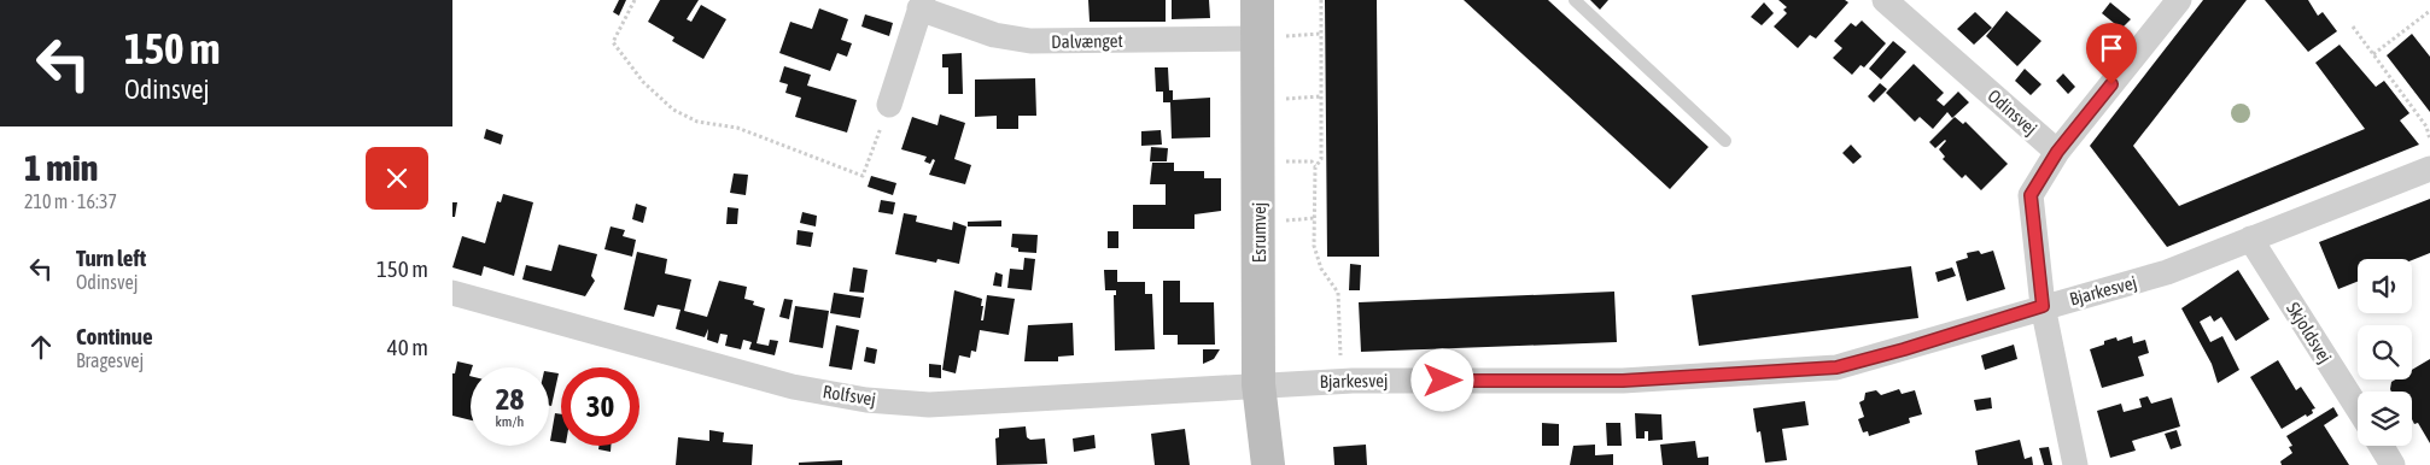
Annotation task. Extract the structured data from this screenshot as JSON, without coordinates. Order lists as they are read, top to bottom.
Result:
{
  "streets": {
    "street": [
      "Dalvænget",
      "Odinsvej",
      "Esrumvej",
      "Bjarkesvej",
      "Skjoldsvej",
      "Rolfsvej"
    ]
  },
  "crossings": [
    ["Dalvænget", "Esrumvej"],
    ["Esrumvej", "Bjarkesvej"],
    ["Esrumvej", "Rolfsvej"],
    ["Bjarkesvej", "Skjoldsvej"],
    ["Bjarkesvej", "Rolfsvej"]
  ],
  "page": {
    "turn": ["150 m", "Odinsvej"],
    "heading": ["1 min", "210 m · 16:37"],
    "list": [
      {
        "name": "Turn left",
        "note": "Odinsvej",
        "value": "150 m"
      },
      {
        "name": "Continue",
        "note": "Bragesvej",
        "value": "40 m"
      }
    ],
    "speed": "28 km/h",
    "limit": "30"
  }
}
